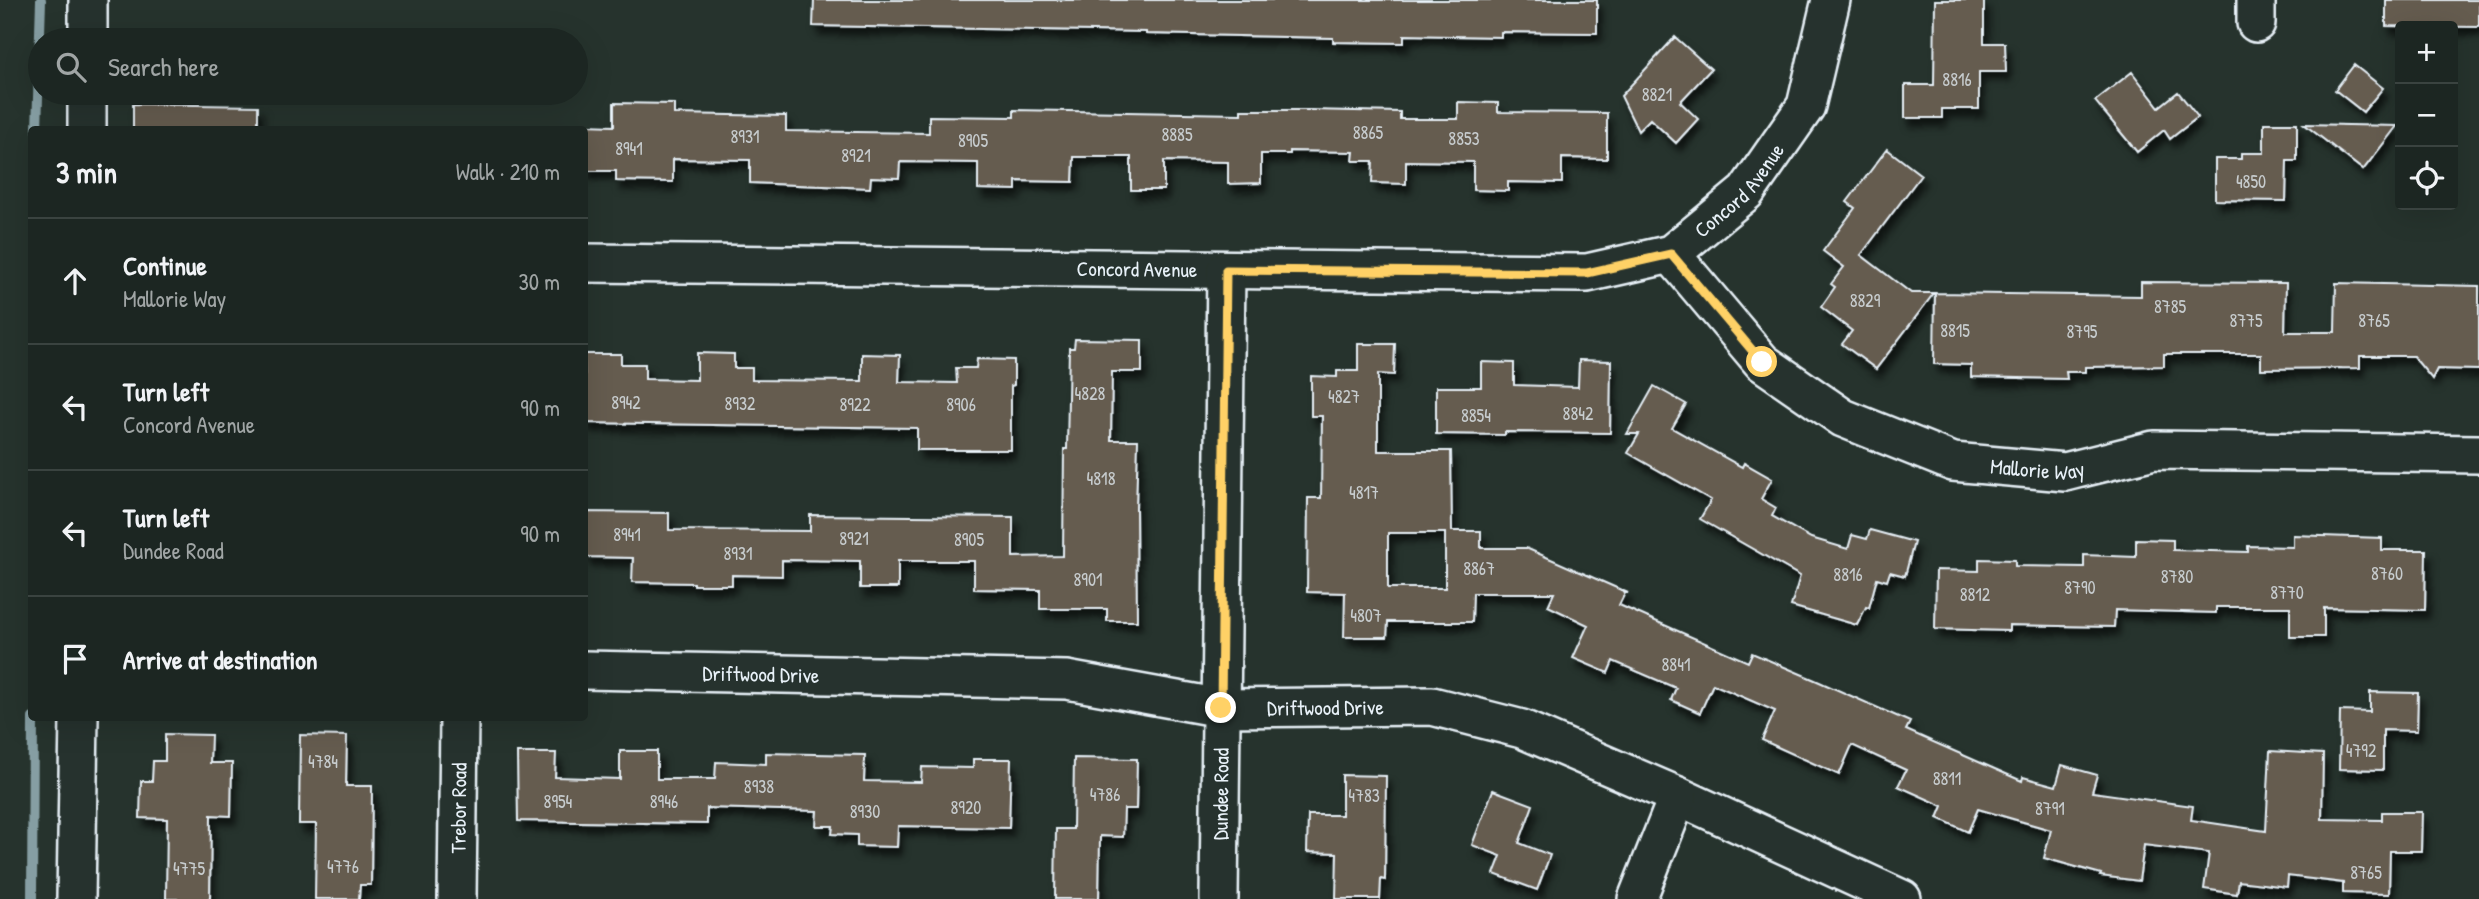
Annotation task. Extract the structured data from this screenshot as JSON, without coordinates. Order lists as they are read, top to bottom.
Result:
{
  "streets": {
    "street": [
      "Concord Avenue",
      "Mallorie Way",
      "Driftwood Drive",
      "Dundee Road",
      "Trebor Road"
    ]
  },
  "crossings": [
    ["Concord Avenue", "Mallorie Way"],
    ["Concord Avenue", "Dundee Road"],
    ["Driftwood Drive", "Dundee Road"]
  ],
  "house_numbers": [
    "8816",
    "8821",
    "8865",
    "8885",
    "8931",
    "8853",
    "8905",
    "8941",
    "8921",
    "4850",
    "8829",
    "8785",
    "8775",
    "8765",
    "8815",
    "8795",
    "4828",
    "4827",
    "8942",
    "8932",
    "8922",
    "8906",
    "8842",
    "8854",
    "4818",
    "4817",
    "8941",
    "8921",
    "8905",
    "8931",
    "8867",
    "8760",
    "8816",
    "8780",
    "8901",
    "8790",
    "8770",
    "8812",
    "4807",
    "8841",
    "4792",
    "4784",
    "8811",
    "8938",
    "4786",
    "4783",
    "8954",
    "8946",
    "8920",
    "8791",
    "8930",
    "4776",
    "4775",
    "8765"
  ],
  "page": {
    "map_buttons": ["+", "−"],
    "search": "Search here",
    "heading": ["3 min", "Walk · 210 m"],
    "list": [
      ["Continue", "Mallorie Way", "30 m"],
      ["Turn left", "Concord Avenue", "90 m"],
      ["Turn left", "Dundee Road", "90 m"],
      "Arrive at destination"
    ]
  }
}
